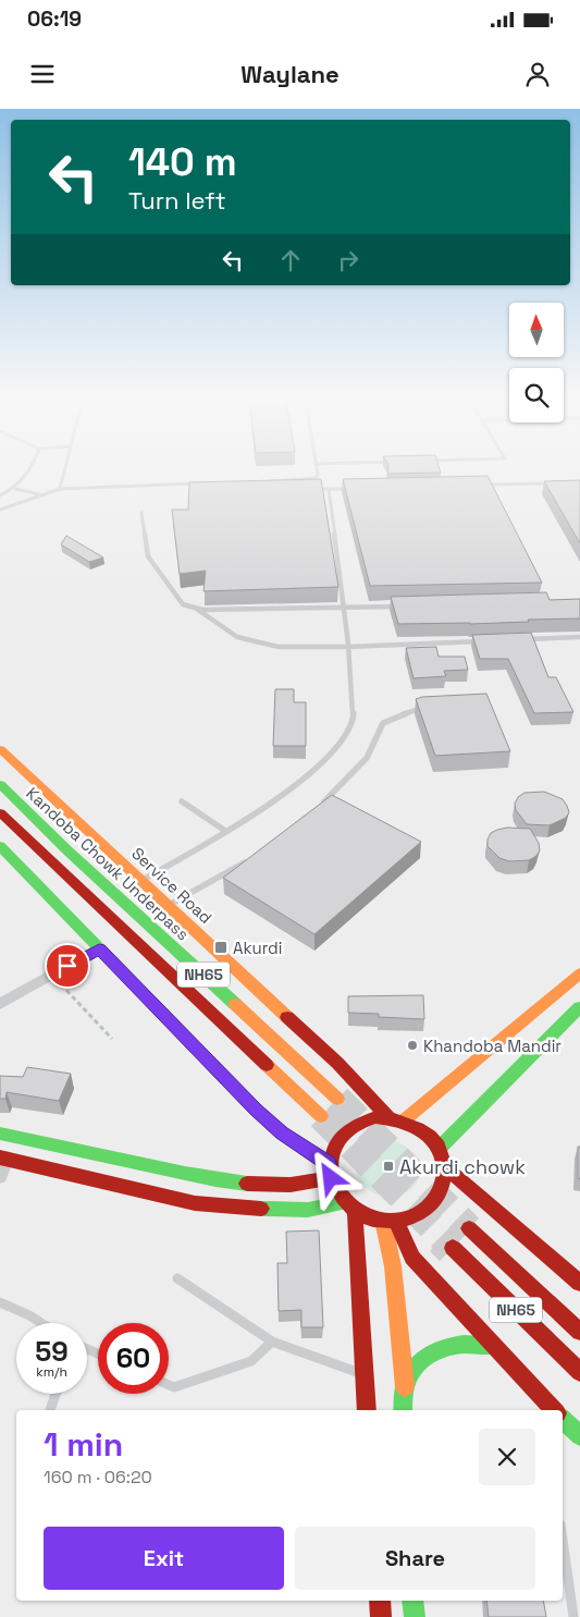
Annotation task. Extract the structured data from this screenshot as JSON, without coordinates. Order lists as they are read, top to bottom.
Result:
{
  "streets": {
    "main road": ["Kandoba Chowk Underpass", "Service Road", "NH65"]
  },
  "places": {
    "transit": ["Akurdi", "Akurdi chowk"],
    "other": ["Khandoba Mandir"]
  },
  "north": "top",
  "page": {
    "status": "06:19",
    "header": "Waylane",
    "turn": ["140 m", "Turn left"],
    "speed": "59 km/h",
    "limit": "60",
    "heading": ["1 min", "160 m · 06:20"],
    "buttons": ["Exit", "Share"]
  }
}
